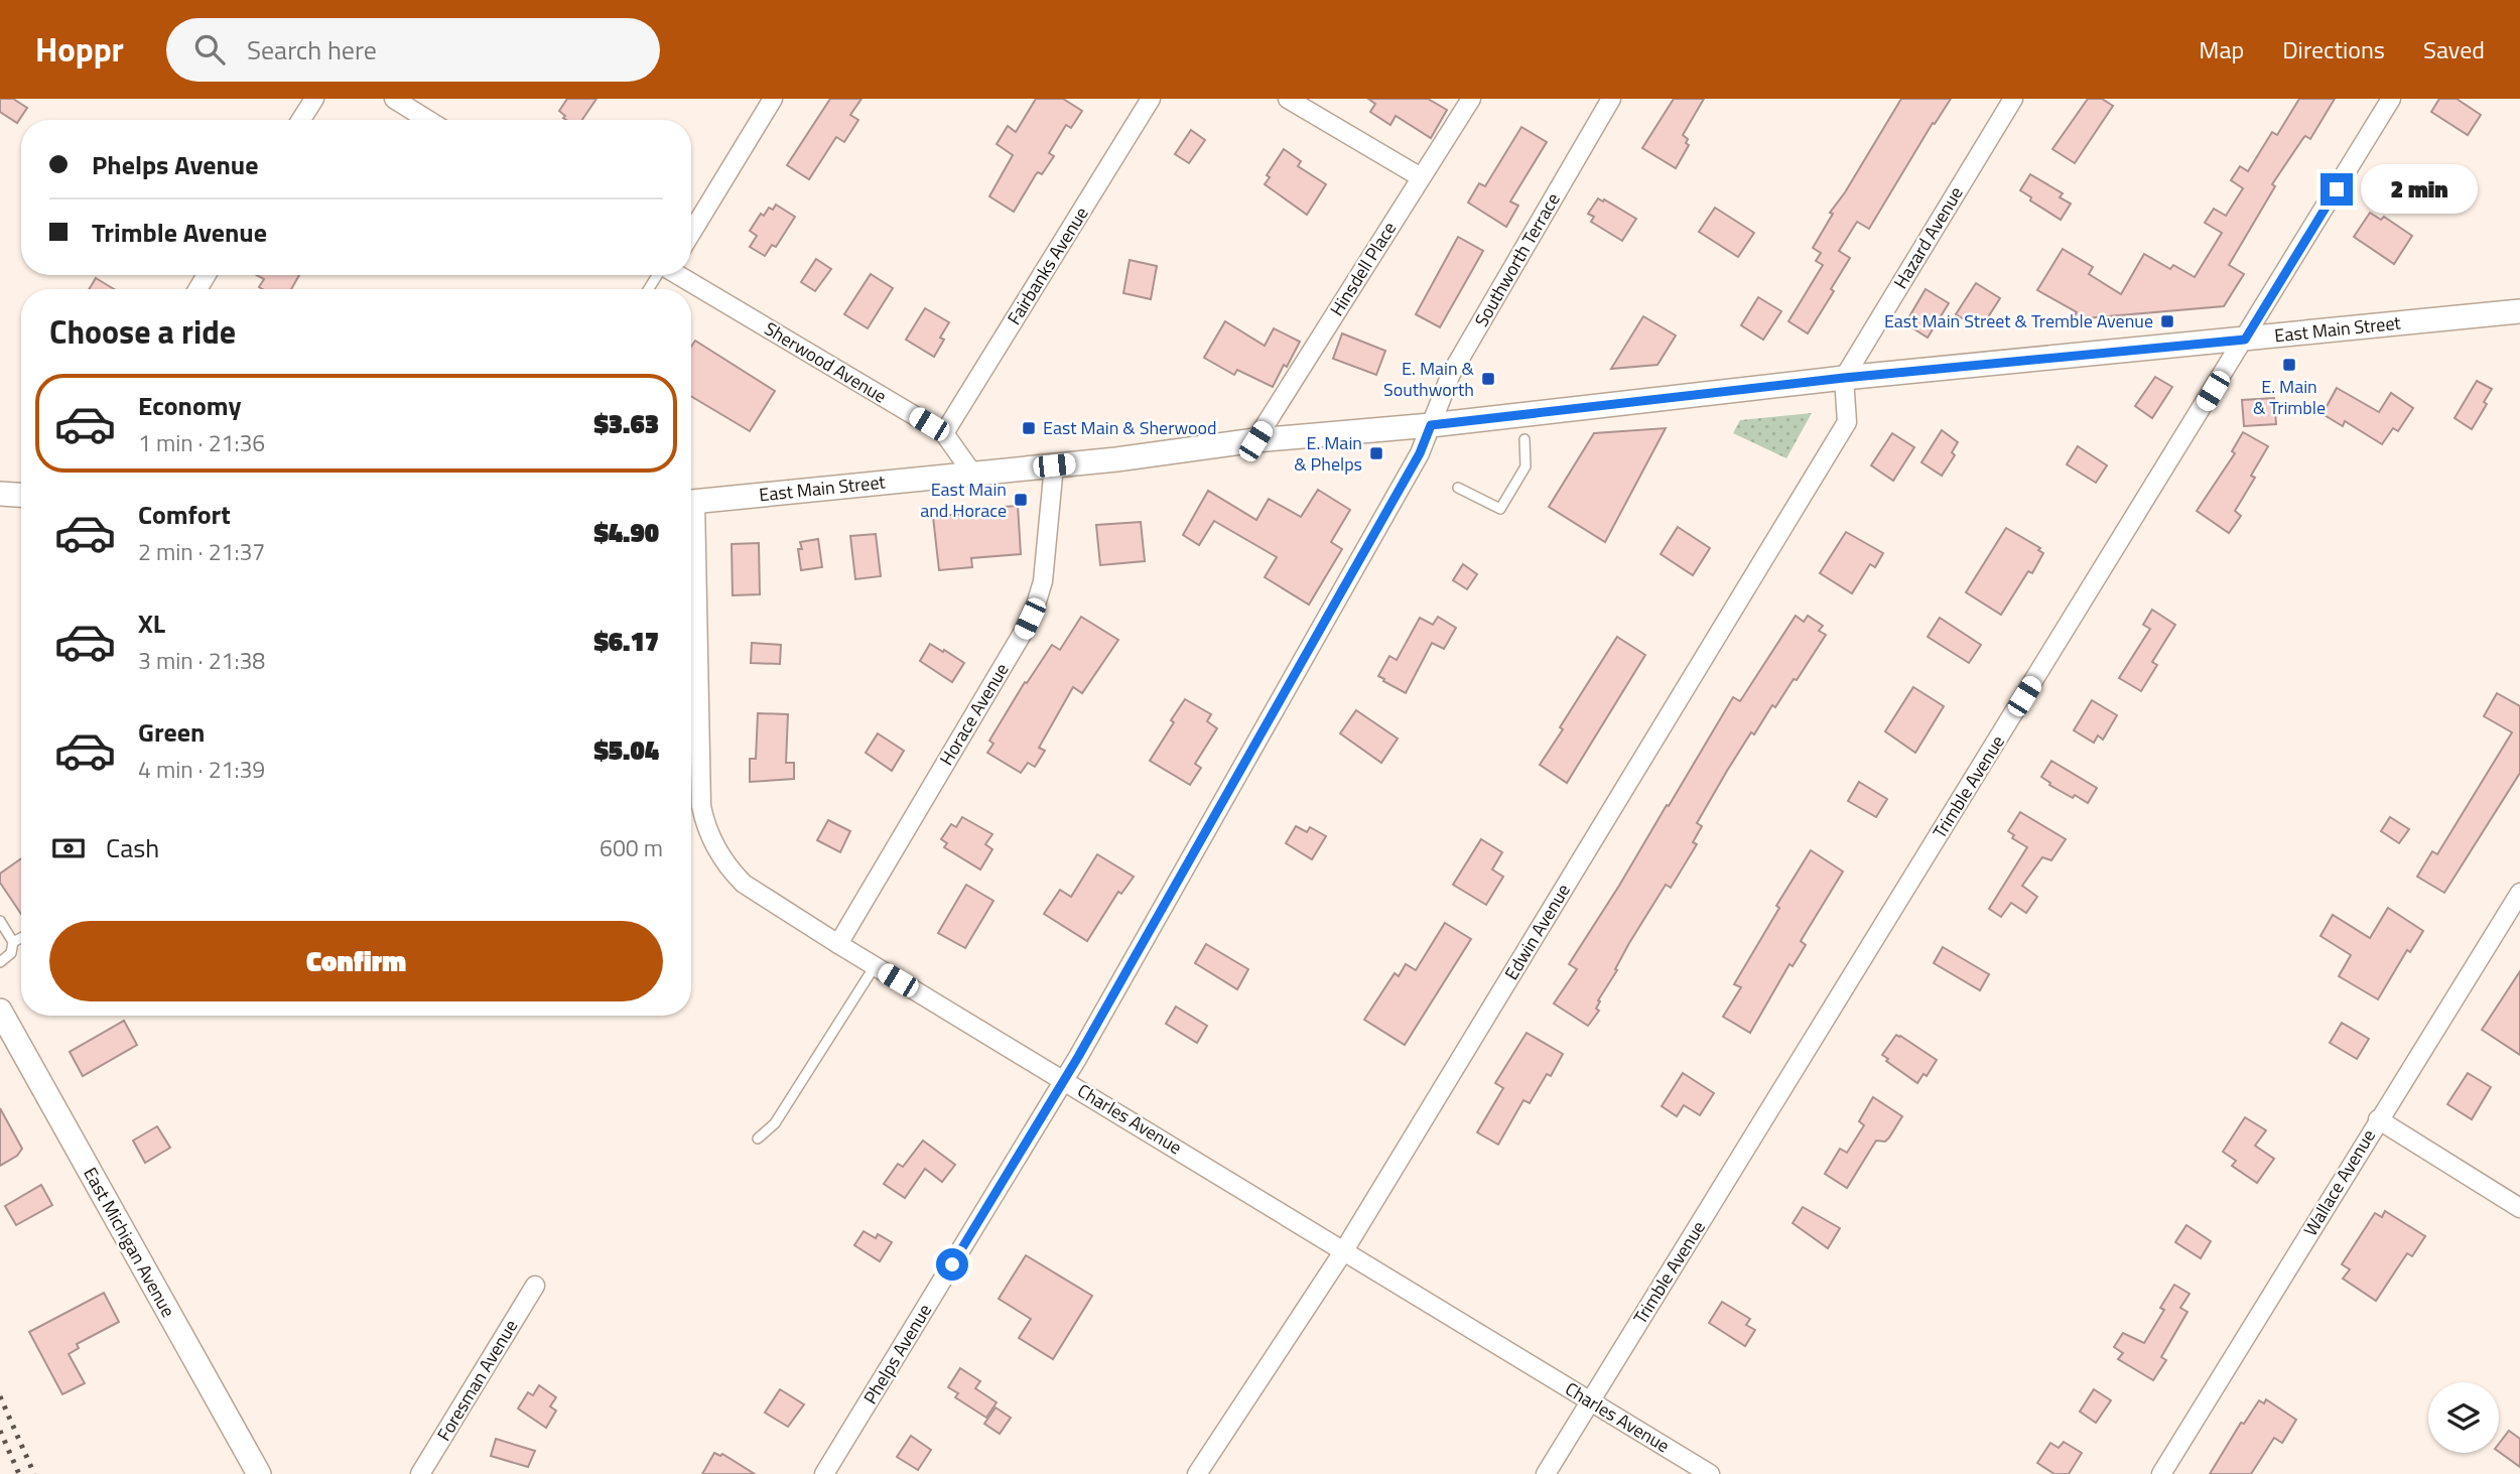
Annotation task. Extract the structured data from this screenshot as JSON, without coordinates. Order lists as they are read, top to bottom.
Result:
{
  "streets": {
    "street": [
      "Hazard Avenue",
      "Southworth Terrace",
      "Fairbanks Avenue",
      "Hinsdell Place",
      "East Main Street",
      "Sherwood Avenue",
      "Horace Avenue",
      "Trimble Avenue",
      "Edwin Avenue",
      "Charles Avenue",
      "Wallace Avenue",
      "East Michigan Avenue",
      "Phelps Avenue",
      "Foresman Avenue"
    ]
  },
  "crossings": [
    ["Hazard Avenue", "East Main Street"],
    ["Hazard Avenue", "Edwin Avenue"],
    ["Southworth Terrace", "East Main Street"],
    ["Southworth Terrace", "Phelps Avenue"],
    ["Fairbanks Avenue", "Sherwood Avenue"],
    ["Hinsdell Place", "East Main Street"],
    ["East Main Street", "Sherwood Avenue"],
    ["East Main Street", "Horace Avenue"],
    ["East Main Street", "Trimble Avenue"],
    ["East Main Street", "Edwin Avenue"],
    ["East Main Street", "Phelps Avenue"],
    ["Horace Avenue", "Charles Avenue"],
    ["Trimble Avenue", "Charles Avenue"],
    ["Edwin Avenue", "Charles Avenue"],
    ["Charles Avenue", "Phelps Avenue"]
  ],
  "places": {
    "transit": [
      "East Main Street & Tremble Avenue",
      "E. Main & Trimble",
      "E. Main & Southworth",
      "East Main & Sherwood",
      "E. Main & Phelps",
      "East Main and Horace"
    ]
  },
  "page": {
    "header": "Hoppr",
    "search": "Search here",
    "nav": ["Map", "Directions", "Saved"],
    "banner": ["Phelps Avenue", "Trimble Avenue"],
    "bubble": "2 min",
    "heading": "Choose a ride",
    "list": [
      {
        "name": "Economy",
        "note": "1 min · 21:36",
        "value": "$3.63"
      },
      {
        "name": "Comfort",
        "note": "2 min · 21:37",
        "value": "$4.90"
      },
      {
        "name": "XL",
        "note": "3 min · 21:38",
        "value": "$6.17"
      },
      {
        "name": "Green",
        "note": "4 min · 21:39",
        "value": "$5.04"
      }
    ],
    "pay": ["Cash", "600 m"],
    "buttons": "Confirm"
  }
}
